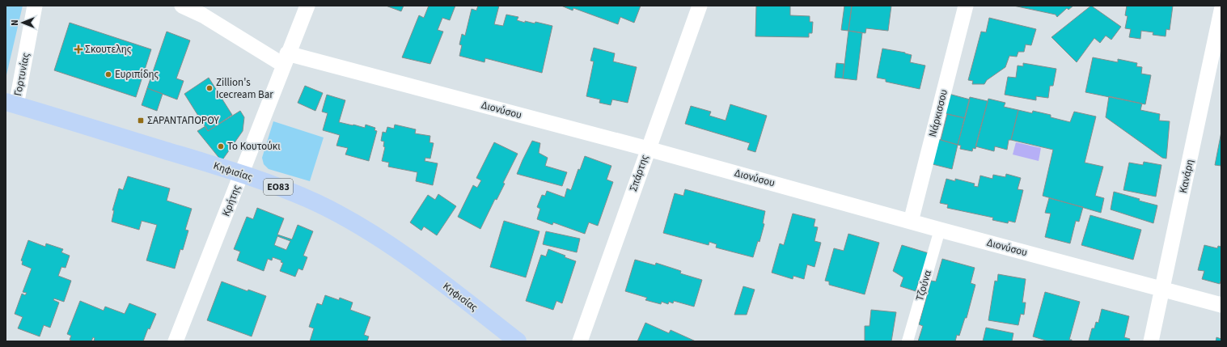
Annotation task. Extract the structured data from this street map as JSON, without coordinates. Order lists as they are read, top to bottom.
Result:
{
  "streets": {
    "main road": ["Κηφισίας", "ΕΟ83"],
    "street": [
      "Γορτυνίας",
      "Διονύσου",
      "Νάρκισσου",
      "Σπάρτης",
      "Κανάρη",
      "Κρήτης",
      "Τζούνα"
    ]
  },
  "crossings": [
    ["Γορτυνίας", "Κηφισίας"],
    ["Διονύσου", "Νάρκισσου"],
    ["Διονύσου", "Σπάρτης"],
    ["Διονύσου", "Κανάρη"],
    ["Διονύσου", "Κρήτης"],
    ["Διονύσου", "Τζούνα"],
    ["Κηφισίας", "Κρήτης"]
  ],
  "places": {
    "health": ["Σκουτελης"],
    "other": ["Ευριπίδης", "Zillion's Icecream Bar", "Το Κουτούκι"],
    "transit": ["ΣΑΡΑΝΤΑΠΟΡΟΥ"]
  },
  "north": "left"
}
